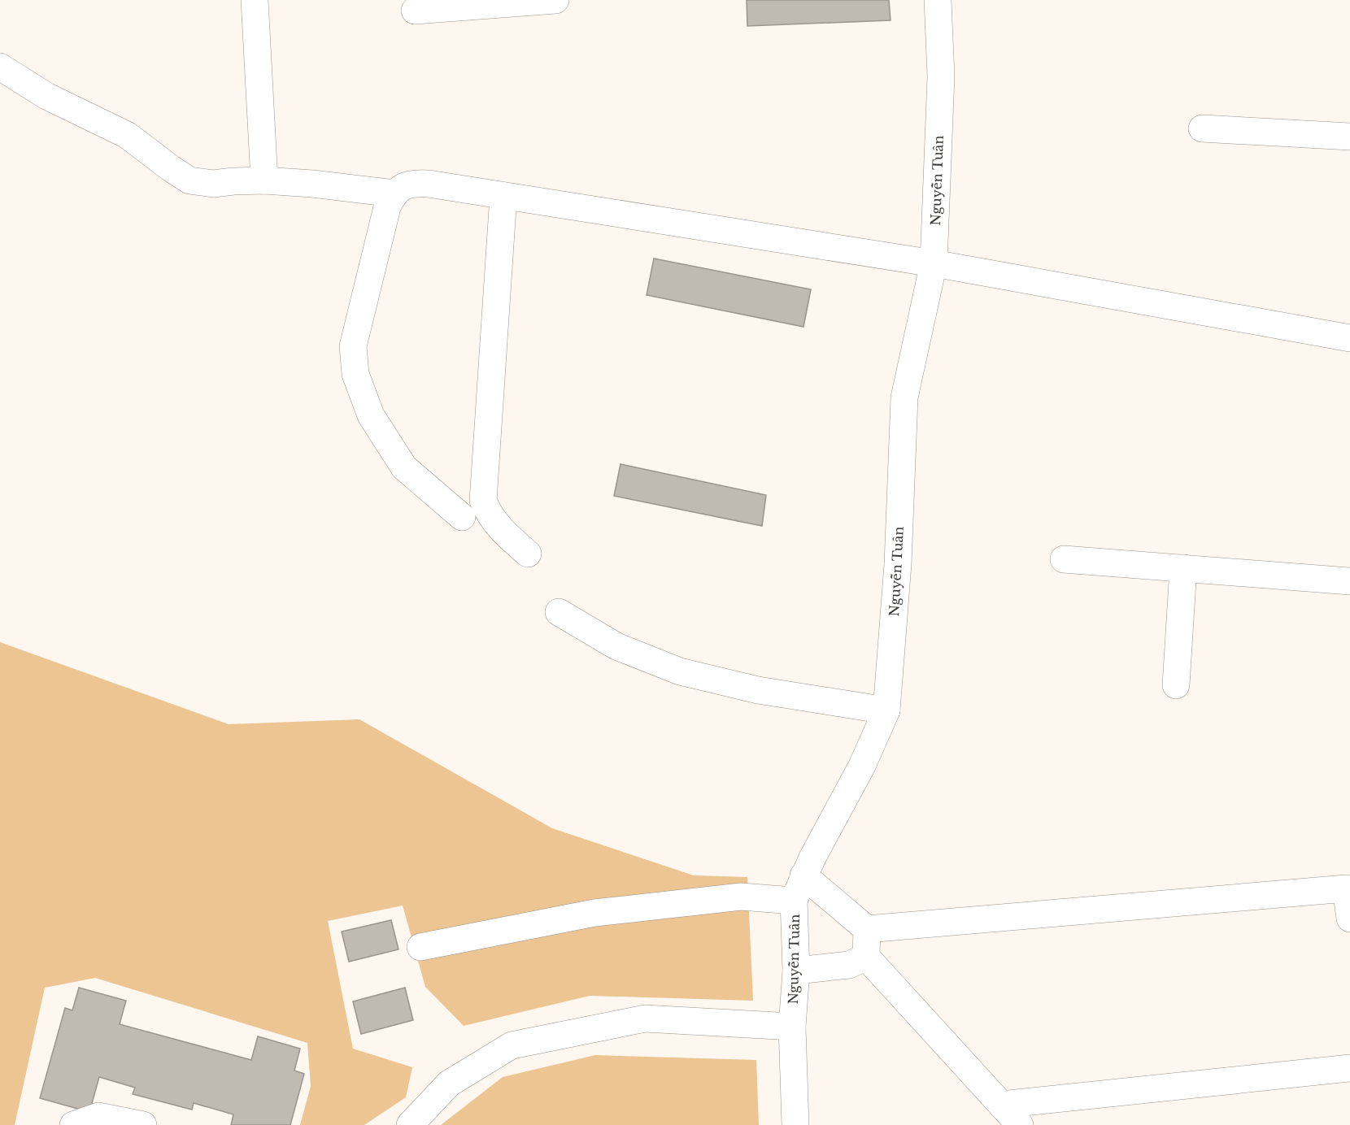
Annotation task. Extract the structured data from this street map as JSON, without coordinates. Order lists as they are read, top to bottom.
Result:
{
  "streets": {
    "street": ["Nguyễn Tuân"]
  }
}
